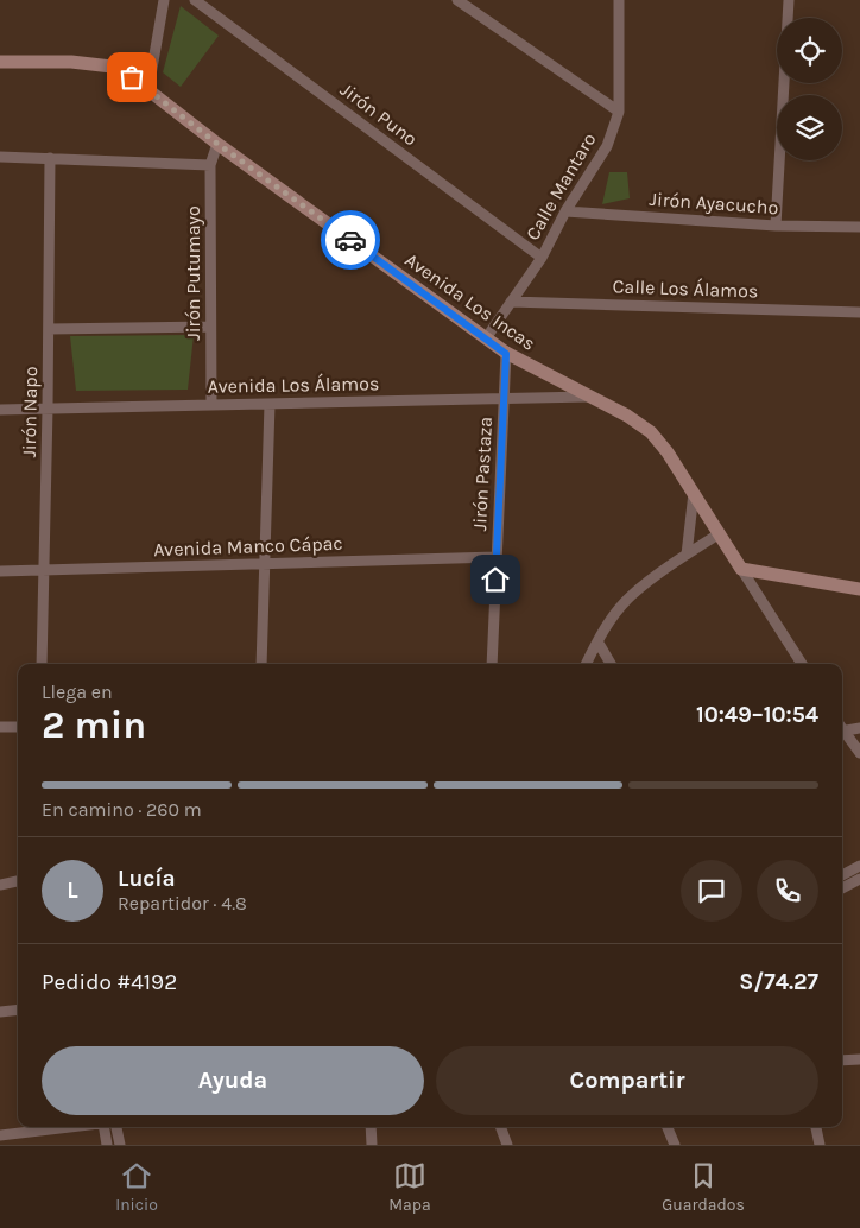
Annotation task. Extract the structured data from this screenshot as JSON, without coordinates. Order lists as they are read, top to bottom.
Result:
{
  "streets": {
    "street": [
      "Jirón Puno",
      "Calle Mantaro",
      "Jirón Ayacucho",
      "Jirón Putumayo",
      "Calle Los Álamos",
      "Avenida Los Incas",
      "Avenida Los Álamos",
      "Jirón Napo",
      "Jirón Pastaza",
      "Avenida Manco Cápac"
    ]
  },
  "crossings": [
    ["Jirón Puno", "Calle Mantaro"],
    ["Calle Mantaro", "Jirón Ayacucho"],
    ["Calle Mantaro", "Calle Los Álamos"],
    ["Calle Mantaro", "Avenida Los Incas"],
    ["Jirón Putumayo", "Avenida Los Incas"],
    ["Jirón Putumayo", "Avenida Los Álamos"],
    ["Avenida Los Incas", "Avenida Los Álamos"],
    ["Avenida Los Incas", "Jirón Pastaza"],
    ["Avenida Los Álamos", "Jirón Napo"],
    ["Avenida Los Álamos", "Jirón Pastaza"],
    ["Jirón Napo", "Avenida Manco Cápac"],
    ["Jirón Pastaza", "Avenida Manco Cápac"]
  ],
  "page": {
    "heading": ["2 min", "Llega en", "10:49–10:54"],
    "panel": [
      "Lucía",
      "Repartidor · 4.8",
      "Pedido #4192",
      "S/74.27"
    ],
    "bar": "En camino · 260 m",
    "round": "L",
    "buttons": ["Ayuda", "Compartir"],
    "tabs": ["Inicio", "Mapa", "Guardados"]
  }
}
